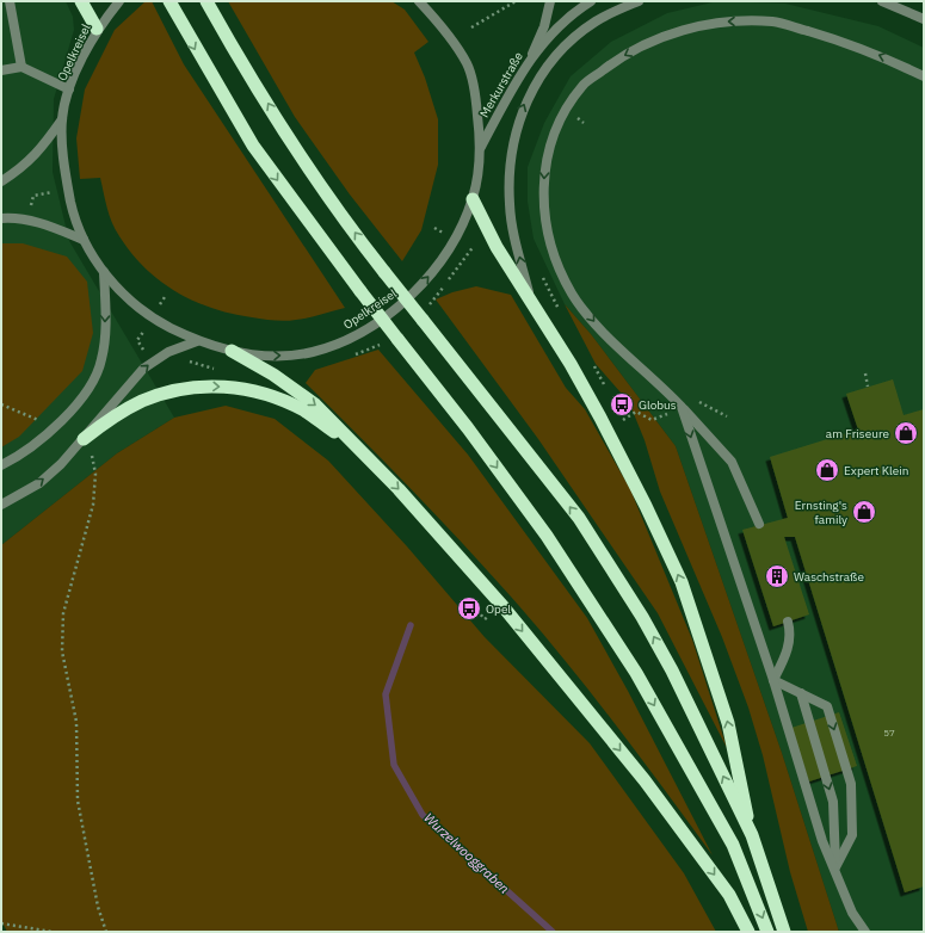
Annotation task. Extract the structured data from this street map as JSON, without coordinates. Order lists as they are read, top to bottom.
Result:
{
  "streets": {
    "street": ["Opelkreisel", "Merkurstraße"]
  },
  "crossings": [
    ["Opelkreisel", "Merkurstraße"]
  ],
  "water": ["Wurzelwooggraben"],
  "places": {
    "bus stop": ["Globus", "Opel"],
    "shop": ["am Friseure", "Expert Klein", "Ernsting's family"],
    "building": ["Waschstraße"]
  },
  "house_numbers": ["57"]
}
